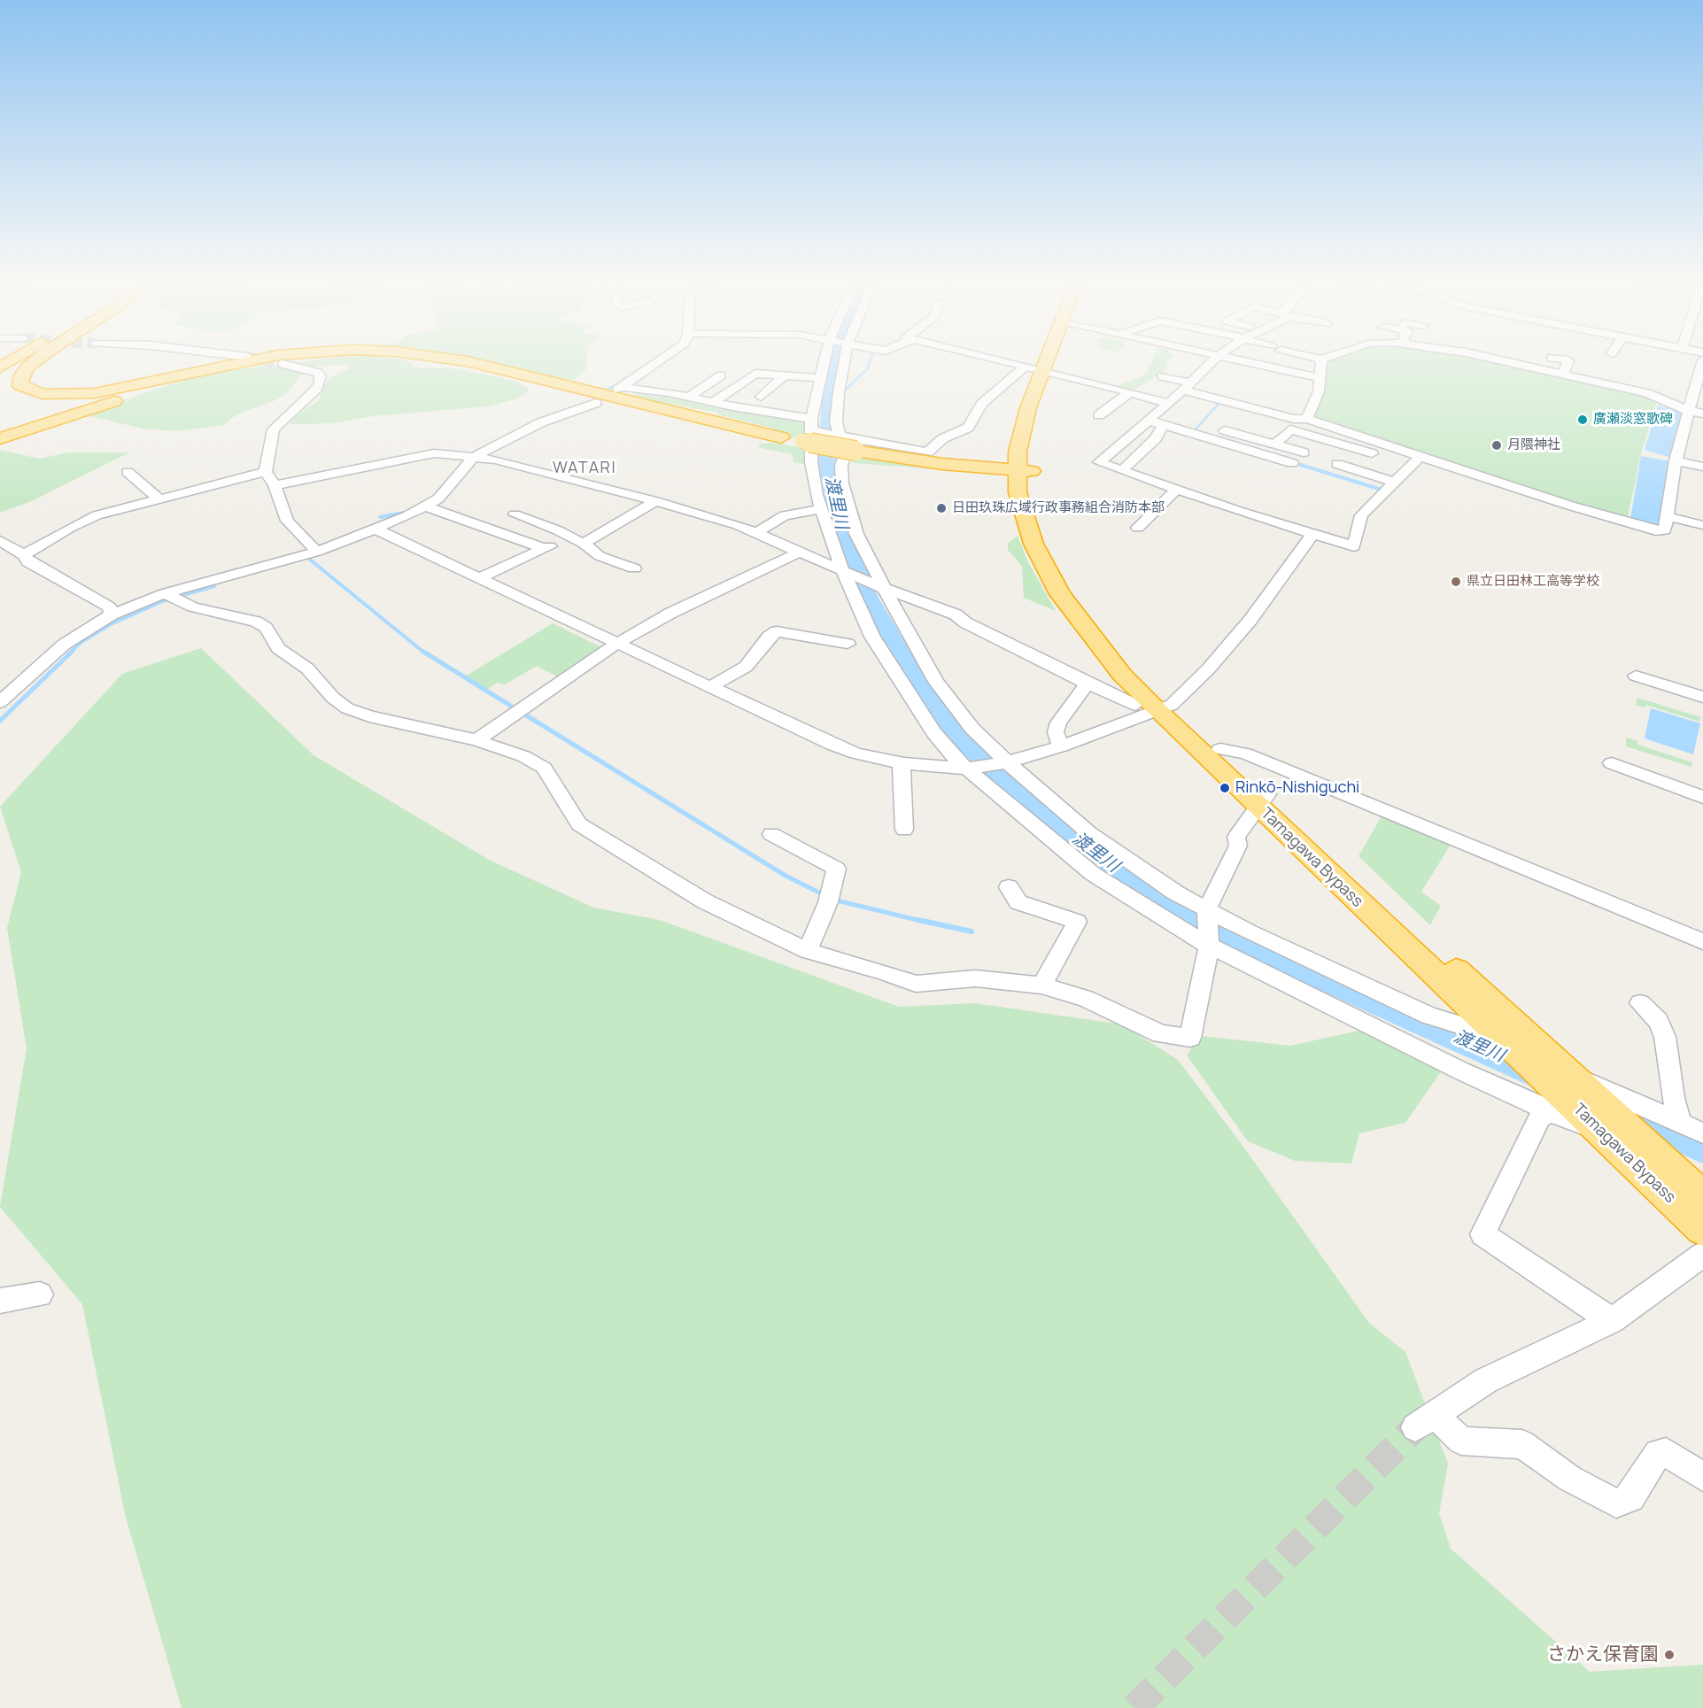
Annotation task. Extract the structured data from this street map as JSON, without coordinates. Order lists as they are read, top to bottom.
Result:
{
  "streets": {
    "highway": ["Tamagawa Bypass"]
  },
  "districts": ["WATARI"],
  "water": ["渡里川"],
  "places": [
    "廣瀬淡窓歌碑",
    "月隈神社",
    "日田玖珠広域行政事務組合消防本部",
    "県立日田林工高等学校",
    "Rinkō-Nishiguchi",
    "さかえ保育園"
  ]
}
